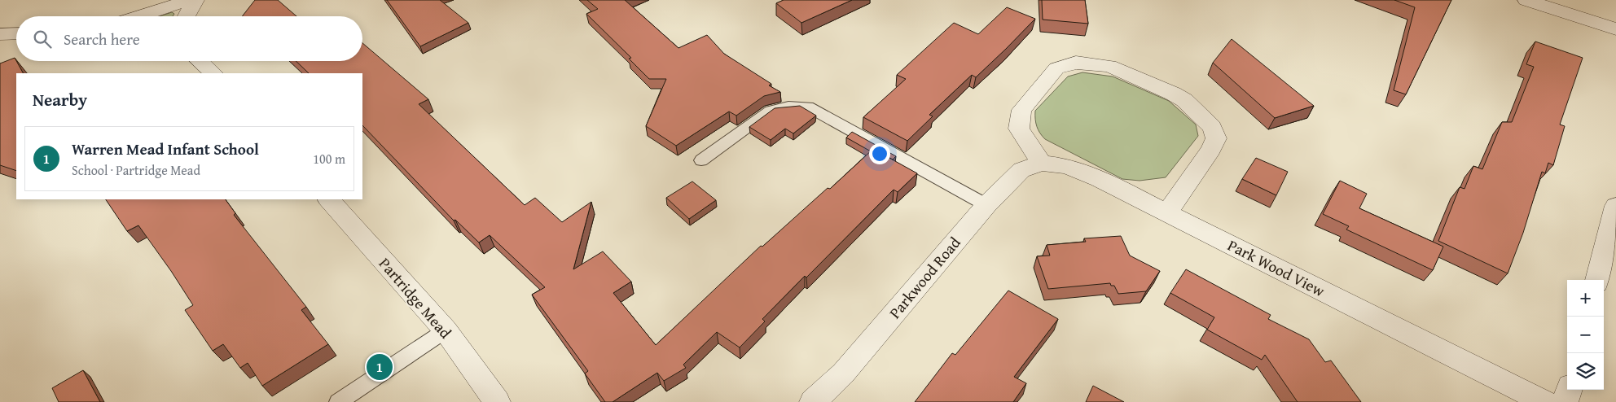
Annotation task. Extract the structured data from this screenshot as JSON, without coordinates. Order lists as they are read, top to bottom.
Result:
{
  "streets": {
    "street": ["Park Wood View", "Parkwood Road", "Partridge Mead"]
  },
  "crossings": [
    ["Park Wood View", "Parkwood Road"]
  ],
  "page": {
    "search": "Search here",
    "heading": "Nearby",
    "list": [
      {
        "mark": "1",
        "name": "Warren Mead Infant School",
        "note": "School · Partridge Mead",
        "value": "100 m"
      }
    ],
    "map_buttons": ["+", "−"],
    "pins": "1"
  }
}
